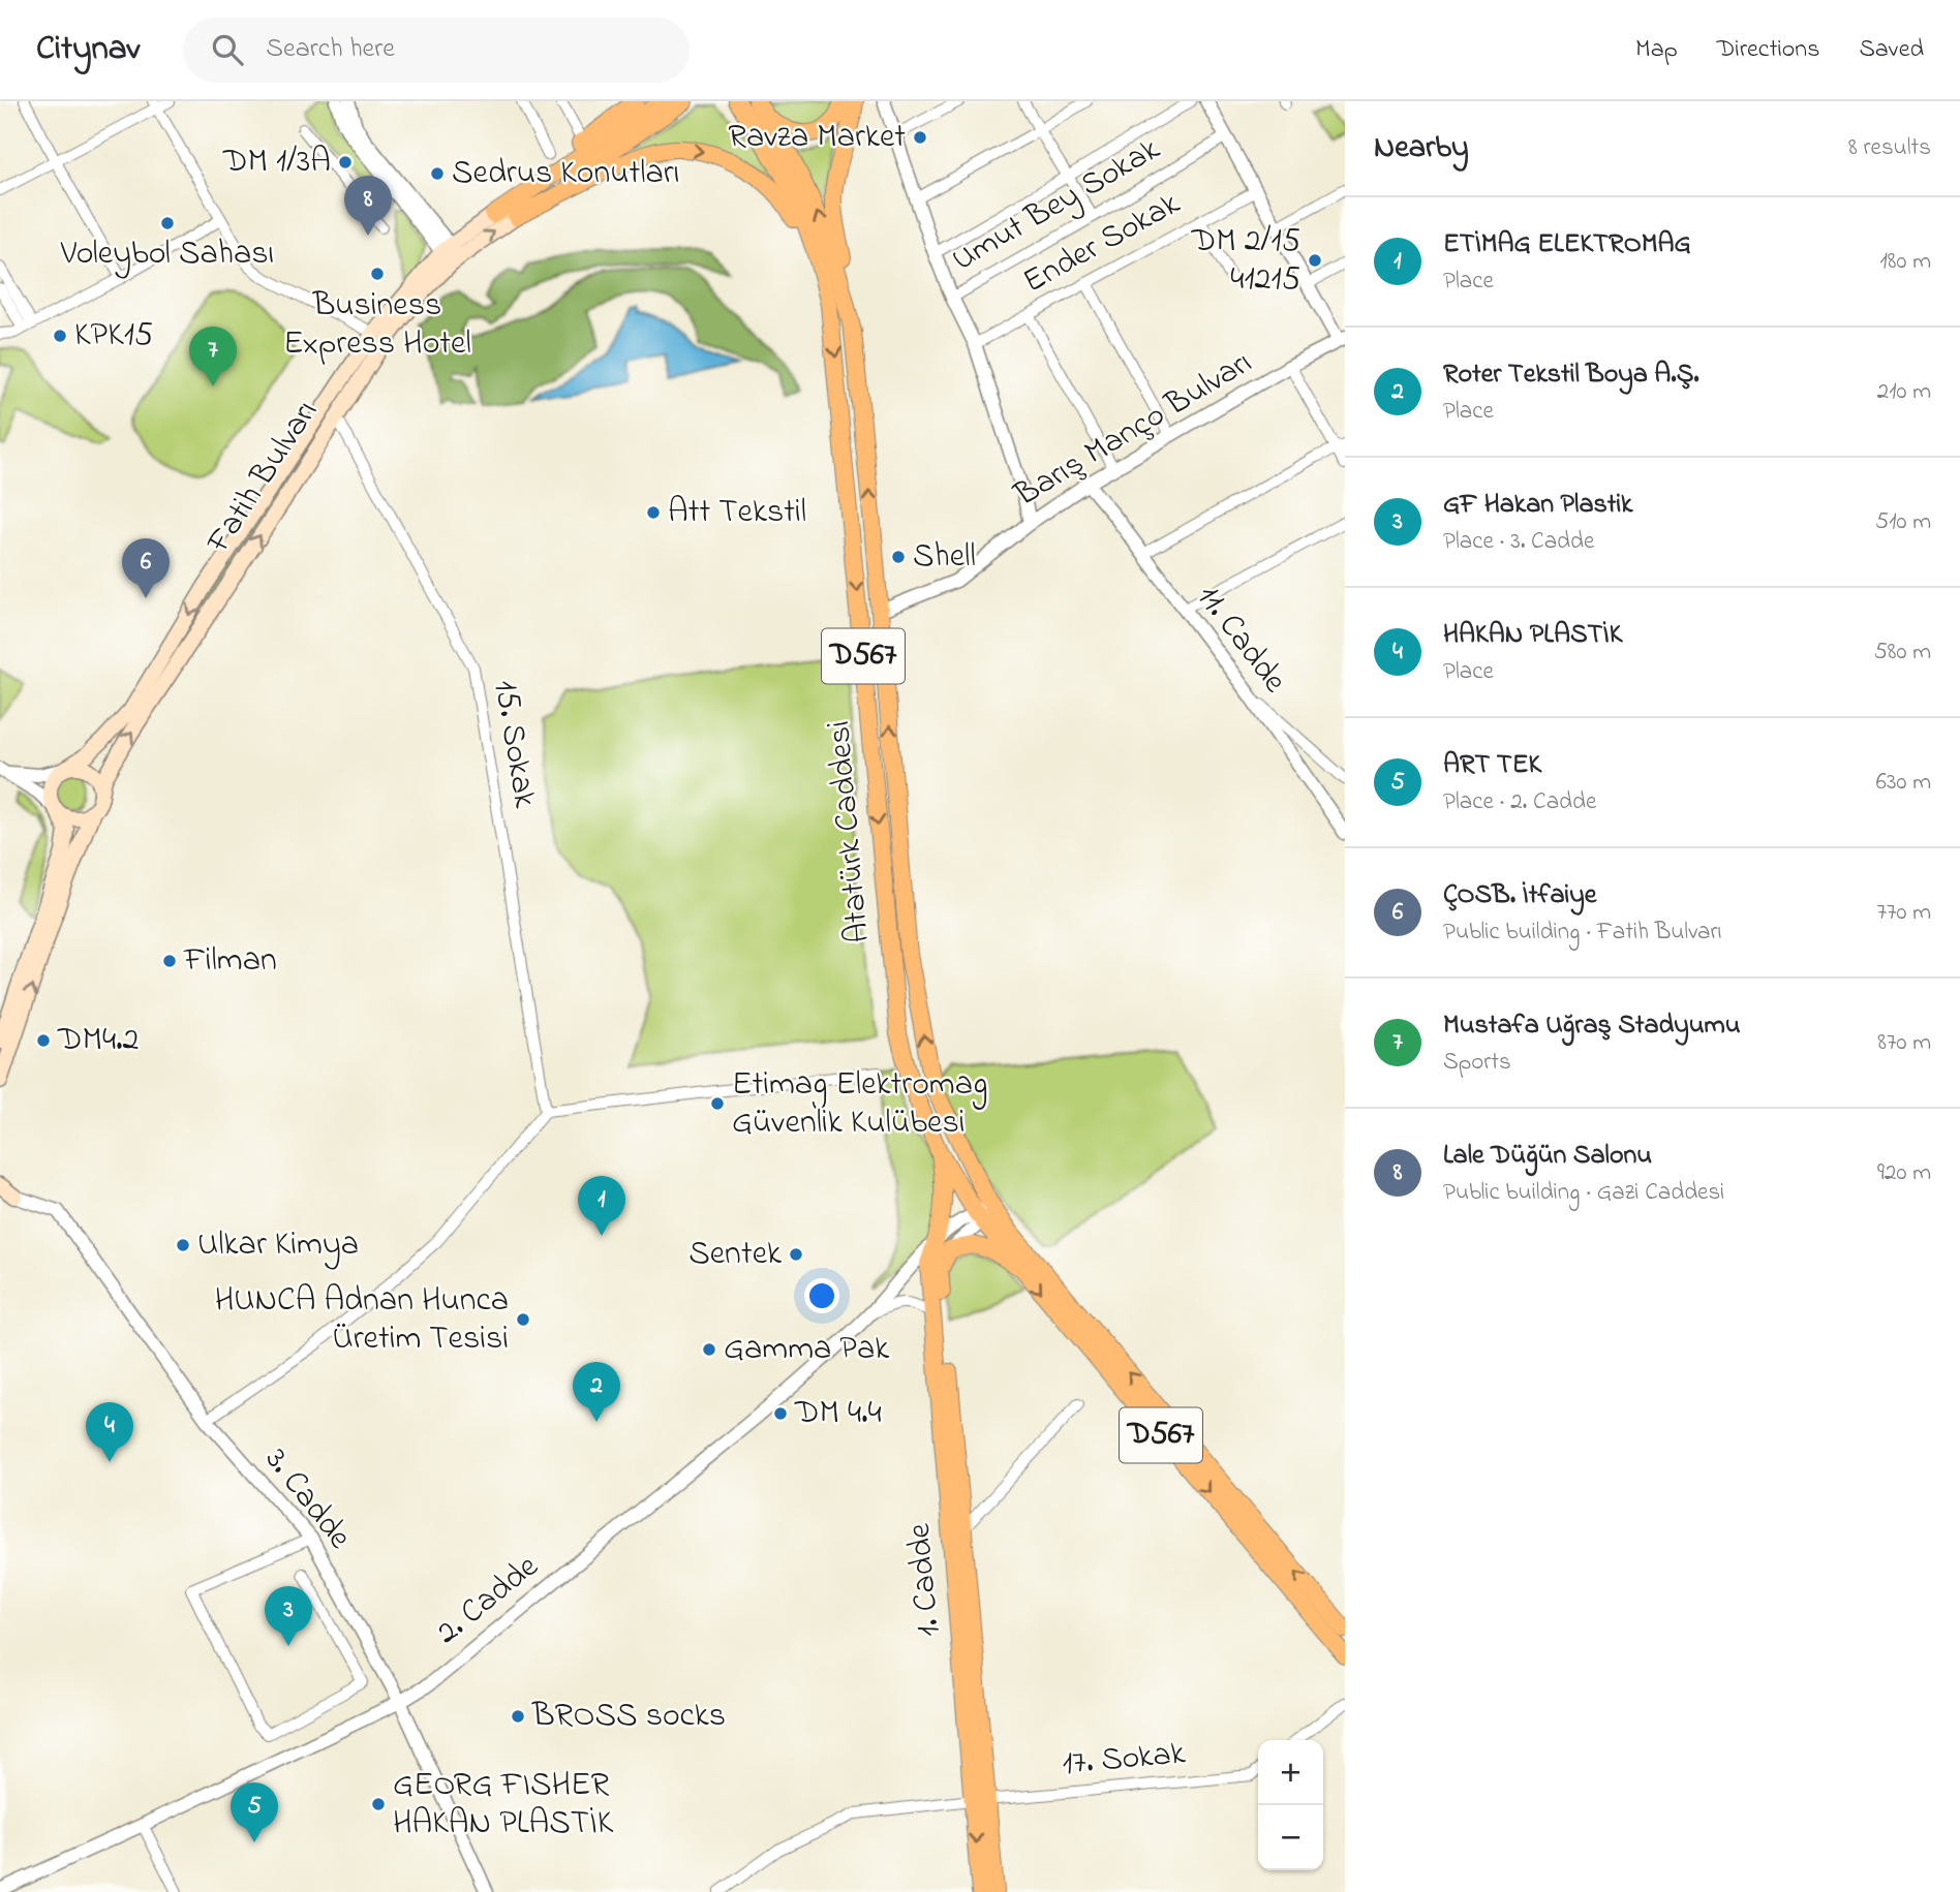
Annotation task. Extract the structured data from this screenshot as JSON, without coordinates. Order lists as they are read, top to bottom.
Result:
{
  "streets": {
    "main road": [
      "Fatih Bulvarı",
      "D567",
      "Atatürk Caddesi",
      "1. Cadde"
    ],
    "street": [
      "Umut Bey Sokak",
      "Ender Sokak",
      "Barış Manço Bulvarı",
      "11. Cadde",
      "15. Sokak",
      "3. Cadde",
      "2. Cadde",
      "17. Sokak"
    ]
  },
  "crossings": [
    ["Barış Manço Bulvarı", "11. Cadde"],
    ["Barış Manço Bulvarı", "D567"],
    ["Fatih Bulvarı", "15. Sokak"],
    ["D567", "Atatürk Caddesi"],
    ["3. Cadde", "2. Cadde"],
    ["1. Cadde", "2. Cadde"],
    ["1. Cadde", "17. Sokak"]
  ],
  "places": [
    "Ravza Market",
    "DM 1/3A",
    "Sedrus Konutları",
    "Voleybol Sahası",
    "DM 2/15 41215",
    "Business Express Hotel",
    "KPK15",
    "Att Tekstil",
    "Shell",
    "Filman",
    "DM4.2",
    "Etimag Elektromag Güvenlik Kulübesi",
    "Ulkar Kimya",
    "Sentek",
    "HUNCA Adnan Hunca Üretim Tesisi",
    "Gamma Pak",
    "DM 4.4",
    "BROSS socks",
    "GEORG FISHER HAKAN PLASTİK"
  ],
  "page": {
    "header": "Citynav",
    "search": "Search here",
    "nav": ["Map", "Directions", "Saved"],
    "heading": ["Nearby", "8 results"],
    "pins": [
      "8",
      "7",
      "6",
      "1",
      "2",
      "4",
      "3",
      "5"
    ],
    "list": [
      {
        "mark": "1",
        "name": "ETİMAG ELEKTROMAG",
        "note": "Place",
        "value": "180 m"
      },
      {
        "mark": "2",
        "name": "Roter Tekstil Boya A.Ş.",
        "note": "Place",
        "value": "210 m"
      },
      {
        "mark": "3",
        "name": "GF Hakan Plastik",
        "note": "Place · 3. Cadde",
        "value": "510 m"
      },
      {
        "mark": "4",
        "name": "HAKAN PLASTİK",
        "note": "Place",
        "value": "580 m"
      },
      {
        "mark": "5",
        "name": "ART TEK",
        "note": "Place · 2. Cadde",
        "value": "630 m"
      },
      {
        "mark": "6",
        "name": "ÇOSB. İtfaiye",
        "note": "Public building · Fatih Bulvarı",
        "value": "770 m"
      },
      {
        "mark": "7",
        "name": "Mustafa Uğraş Stadyumu",
        "note": "Sports",
        "value": "870 m"
      },
      {
        "mark": "8",
        "name": "Lale Düğün Salonu",
        "note": "Public building · Gazi Caddesi",
        "value": "920 m"
      }
    ],
    "map_buttons": ["+", "−"]
  }
}
